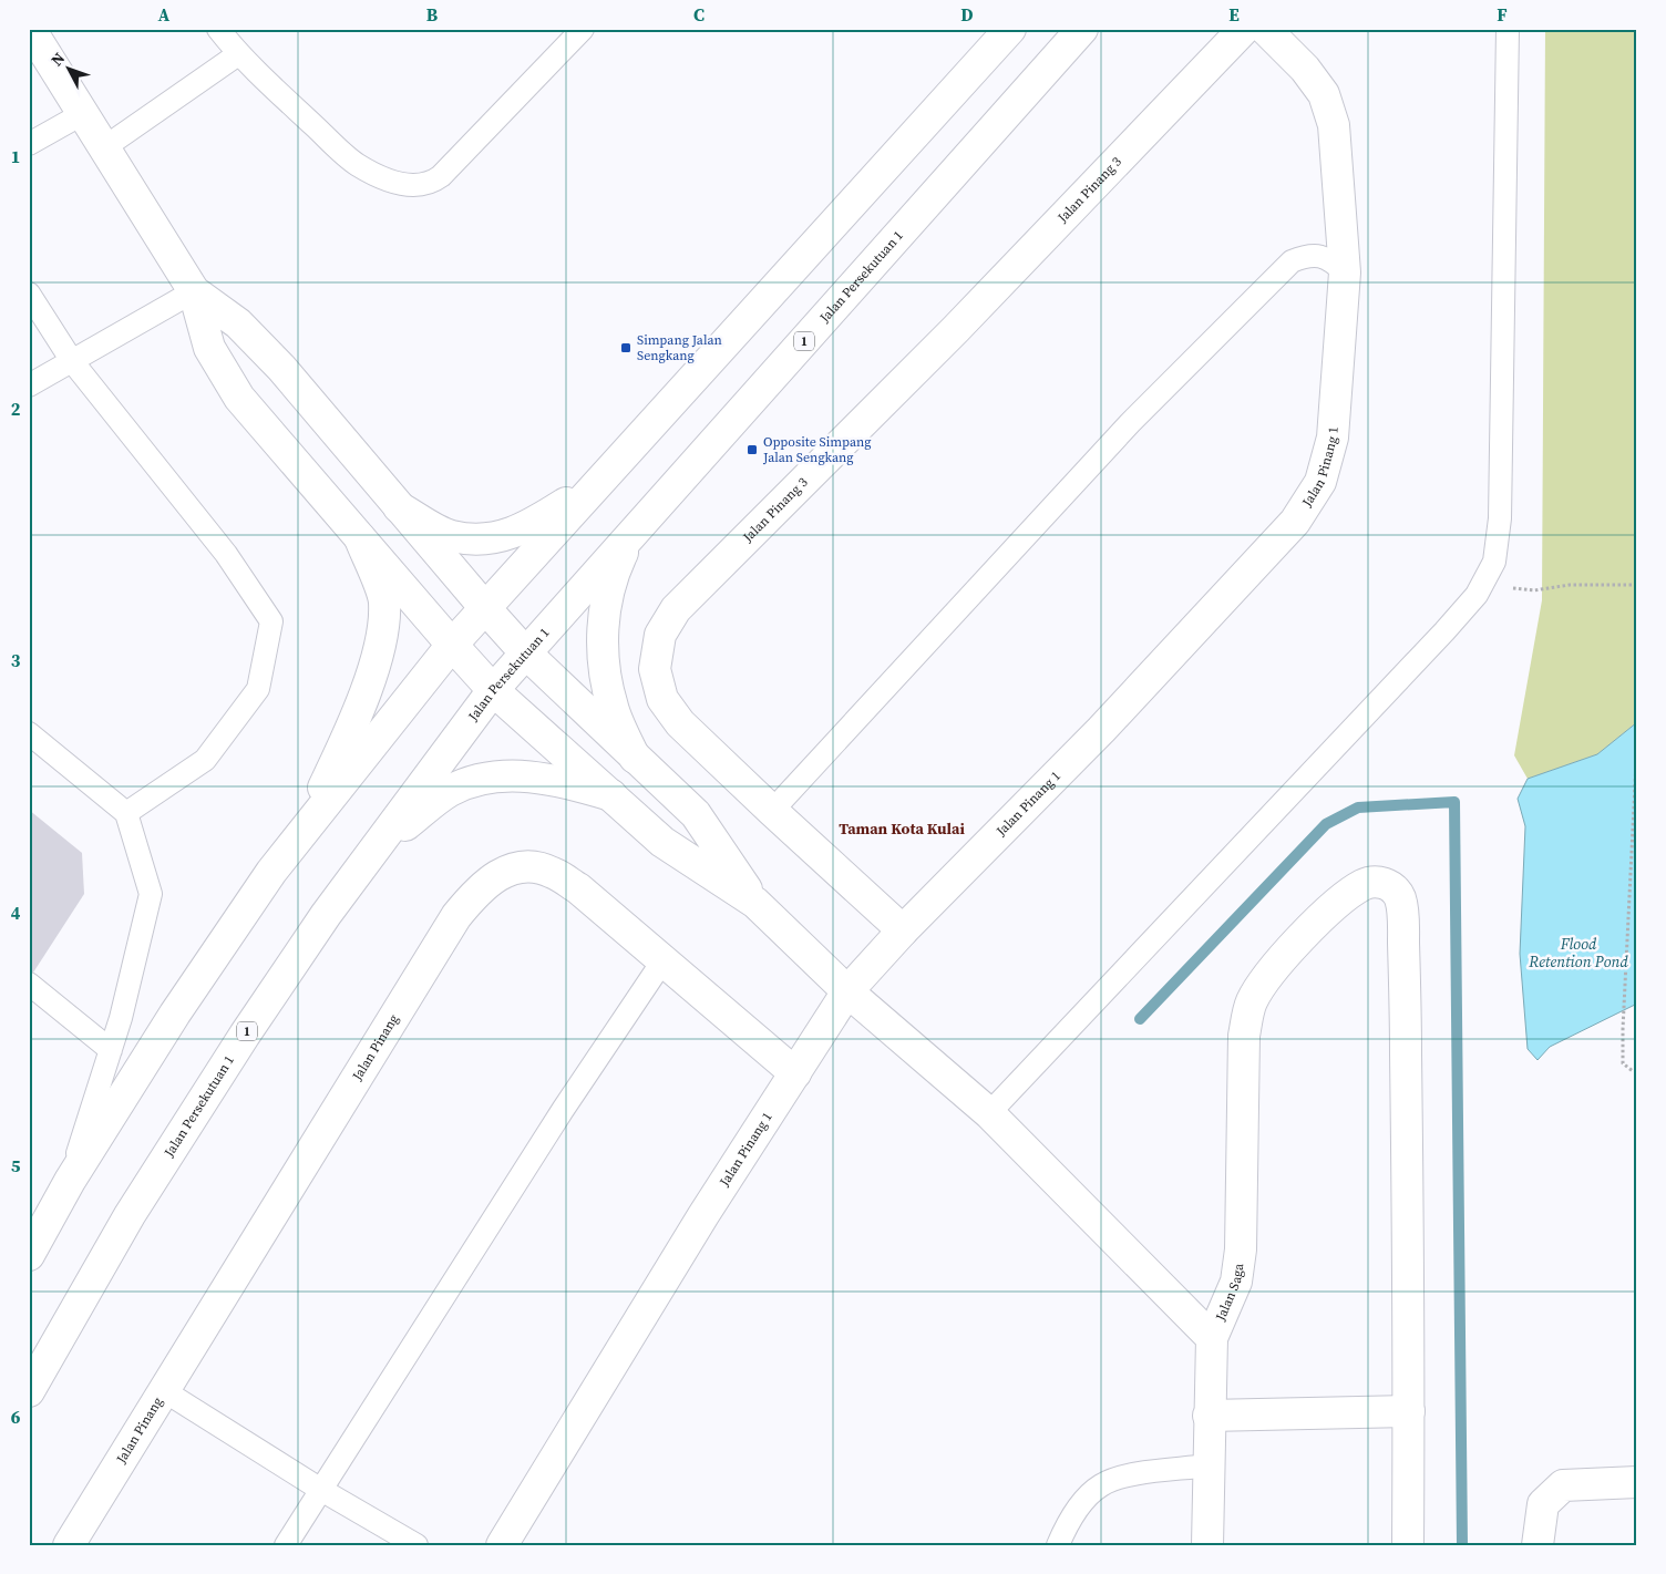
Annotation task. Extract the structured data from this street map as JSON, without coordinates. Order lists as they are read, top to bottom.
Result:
{
  "streets": {
    "main road": [
      "Jalan Pinang 3",
      "Jalan Persekutuan 1",
      "1",
      "Jalan Pinang 1",
      "Jalan Pinang",
      "Jalan Saga"
    ]
  },
  "crossings": [
    ["Jalan Pinang 3", "Jalan Pinang 1"],
    ["Jalan Pinang 1", "Jalan Pinang"]
  ],
  "districts": ["Taman Kota Kulai"],
  "water": ["Flood Retention Pond"],
  "places": {
    "transit": ["Simpang Jalan Sengkang", "Opposite Simpang Jalan Sengkang"]
  },
  "north": "top left",
  "grid": {
    "columns": [
      "A",
      "B",
      "C",
      "D",
      "E",
      "F"
    ],
    "rows": [
      "1",
      "2",
      "3",
      "4",
      "5",
      "6"
    ]
  }
}
